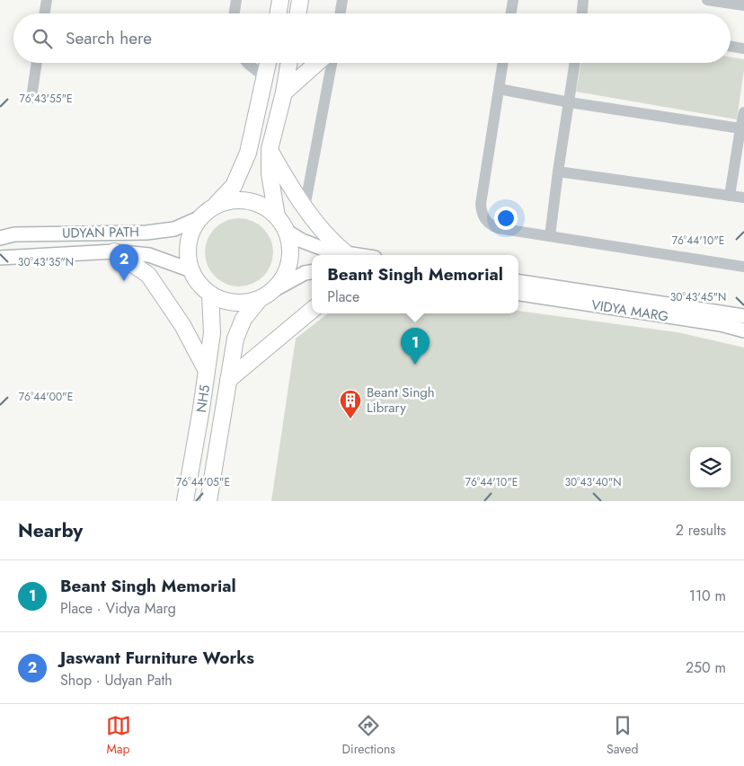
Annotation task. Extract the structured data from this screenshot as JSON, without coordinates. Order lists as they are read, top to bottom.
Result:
{
  "streets": {
    "highway": ["NH5"],
    "main road": ["UDYAN PATH", "VIDYA MARG"]
  },
  "crossings": [
    ["UDYAN PATH", "NH5"]
  ],
  "places": {
    "building": ["Beant Singh Library"]
  },
  "page": {
    "search": "Search here",
    "pins": ["2", "1"],
    "popup": ["Beant Singh Memorial", "Place"],
    "heading": ["Nearby", "2 results"],
    "list": [
      {
        "mark": "1",
        "name": "Beant Singh Memorial",
        "note": "Place · Vidya Marg",
        "value": "110 m"
      },
      {
        "mark": "2",
        "name": "Jaswant Furniture Works",
        "note": "Shop · Udyan Path",
        "value": "250 m"
      }
    ],
    "nav": ["Map", "Directions", "Saved"]
  },
  "coordinates": [
    "76°43'55\"E",
    "76°44'10\"E",
    "30°43'35\"N",
    "30°43'45\"N",
    "76°44'00\"E",
    "76°44'05\"E",
    "30°43'40\"N"
  ]
}
